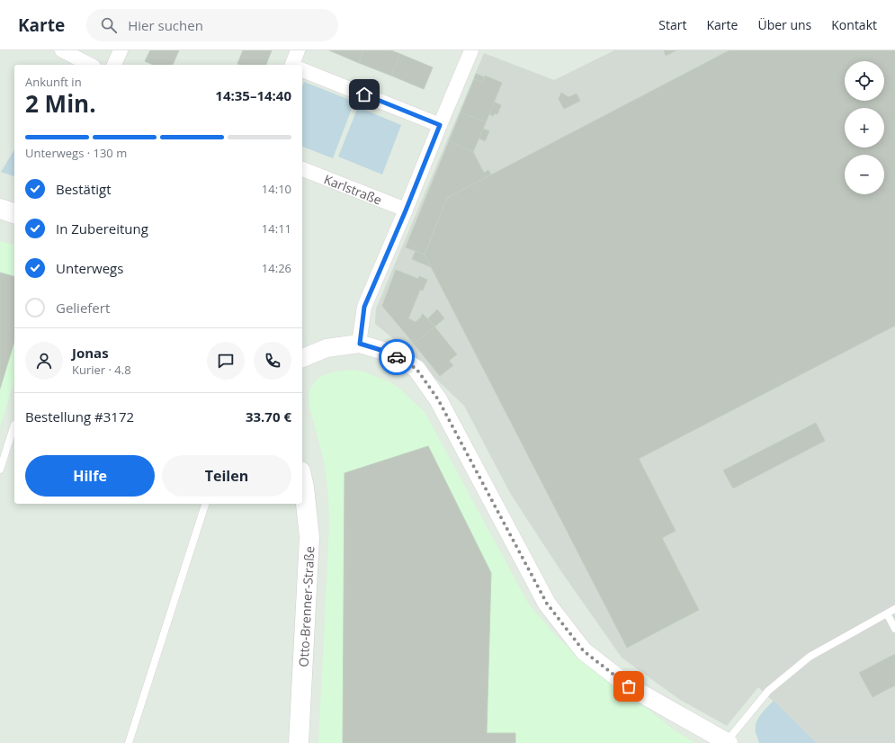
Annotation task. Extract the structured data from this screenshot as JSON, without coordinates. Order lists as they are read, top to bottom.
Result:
{
  "streets": {
    "main road": ["Otto-Brenner-Straße"],
    "street": ["Karlstraße"]
  },
  "page": {
    "header": "Karte",
    "search": "Hier suchen",
    "nav": [
      "Start",
      "Karte",
      "Über uns",
      "Kontakt"
    ],
    "map_buttons": ["+", "−"],
    "heading": ["2 Min.", "Ankunft in", "14:35–14:40"],
    "panel": [
      "Jonas",
      "Kurier · 4.8",
      "Bestellung #3172",
      "33.70 €"
    ],
    "bar": "Unterwegs · 130 m",
    "list": [
      ["Bestätigt", "14:10"],
      ["In Zubereitung", "14:11"],
      ["Unterwegs", "14:26"],
      "Geliefert"
    ],
    "buttons": ["Hilfe", "Teilen"]
  }
}
